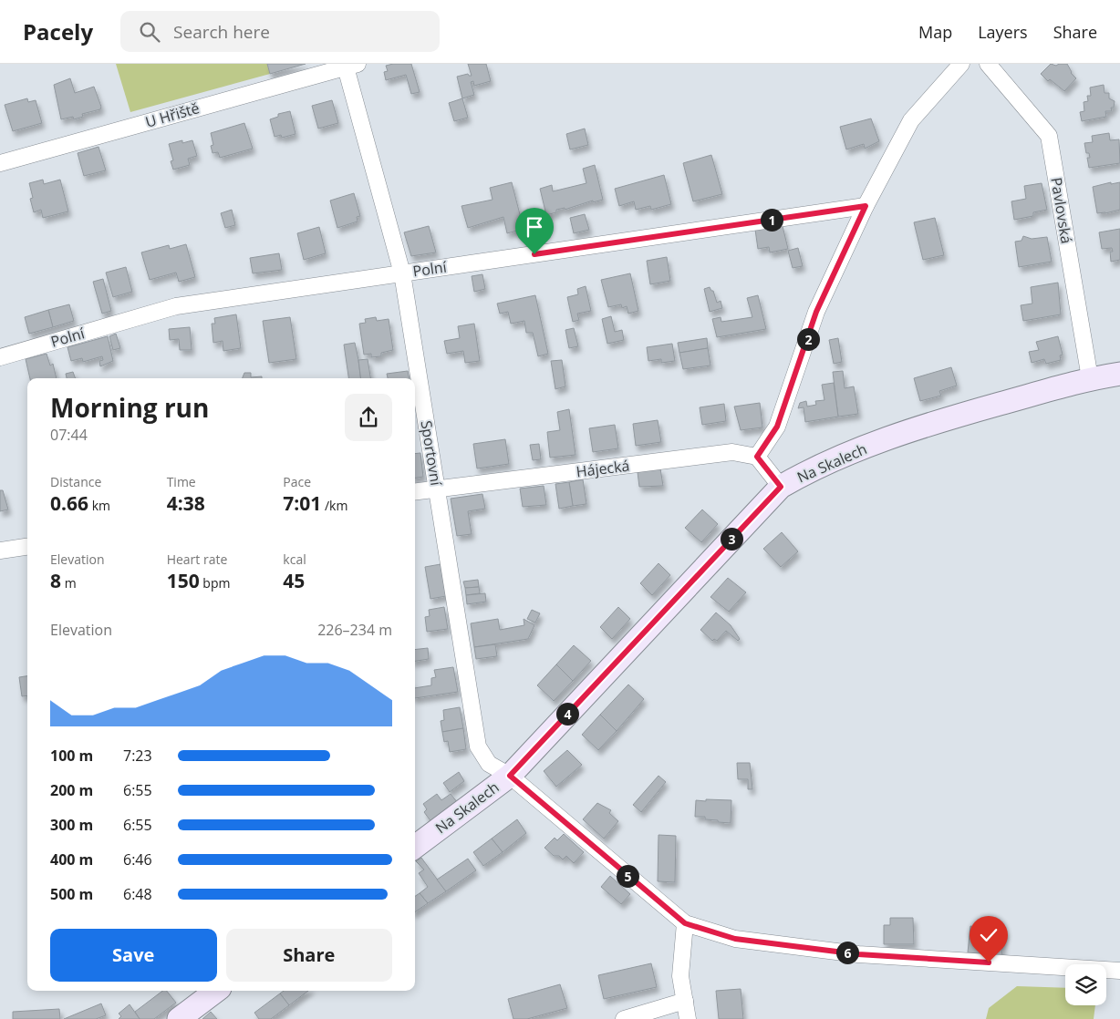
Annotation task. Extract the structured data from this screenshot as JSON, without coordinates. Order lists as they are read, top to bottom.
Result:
{
  "streets": {
    "street": [
      "U Hřiště",
      "Pavlovská",
      "Polní",
      "Sportovní",
      "Na Skalech",
      "Hájecká"
    ]
  },
  "crossings": [
    ["U Hřiště", "Sportovní"],
    ["Pavlovská", "Na Skalech"],
    ["Polní", "Sportovní"],
    ["Sportovní", "Na Skalech"],
    ["Sportovní", "Hájecká"]
  ],
  "page": {
    "header": "Pacely",
    "search": "Search here",
    "nav": ["Map", "Layers", "Share"],
    "pins": [
      "1",
      "2",
      "3",
      "4",
      "5",
      "6"
    ],
    "heading": ["Morning run", "07:44"],
    "stats": [
      ["Distance", "0.66 km"],
      ["Time", "4:38"],
      ["Pace", "7:01 /km"],
      ["Elevation", "8 m"],
      ["Heart rate", "150 bpm"],
      ["kcal", "45"]
    ],
    "chart": ["Elevation", "226–234 m"],
    "list": [
      {
        "name": "100 m",
        "note": "7:23"
      },
      {
        "name": "200 m",
        "note": "6:55"
      },
      {
        "name": "300 m",
        "note": "6:55"
      },
      {
        "name": "400 m",
        "note": "6:46"
      },
      {
        "name": "500 m",
        "note": "6:48"
      }
    ],
    "buttons": ["Save", "Share"]
  }
}
